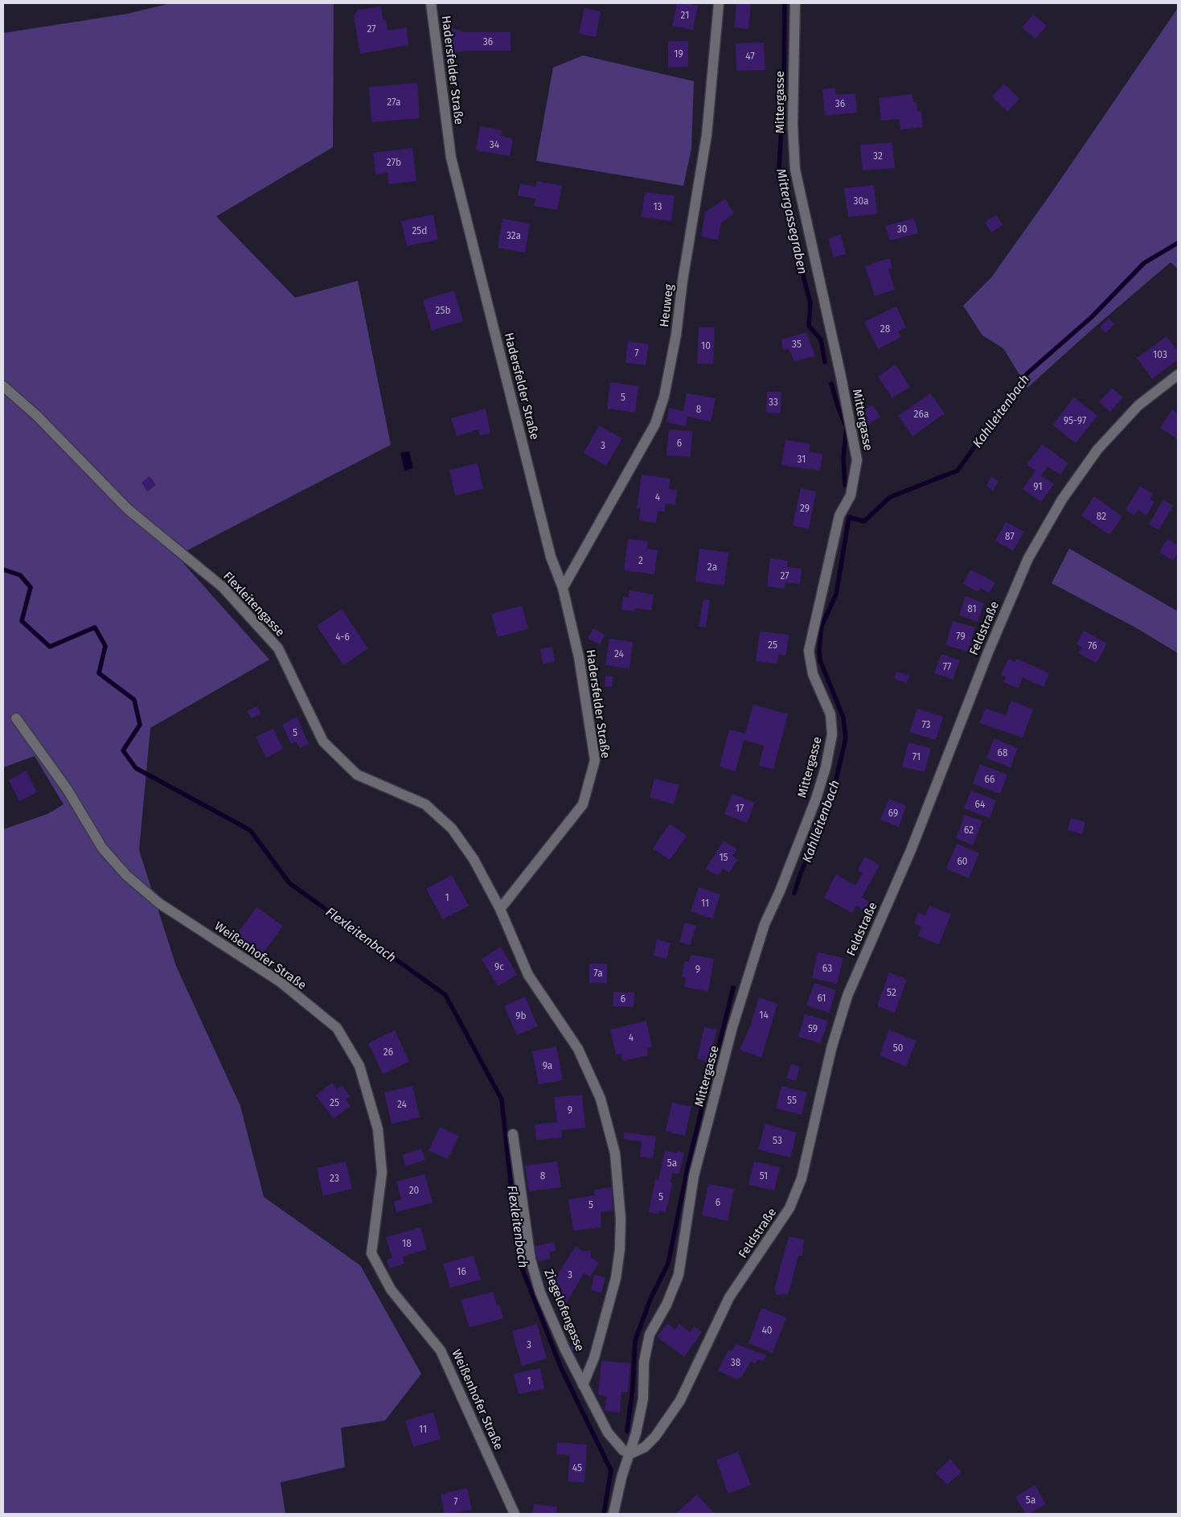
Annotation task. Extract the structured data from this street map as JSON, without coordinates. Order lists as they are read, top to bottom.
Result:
{
  "streets": {
    "street": [
      "Hadersfelder Straße",
      "Mittergasse",
      "Heuweg",
      "Flexleitengasse",
      "Feldstraße",
      "Weißenhofer Straße",
      "Ziegelofengasse"
    ]
  },
  "crossings": [
    ["Hadersfelder Straße", "Heuweg"],
    ["Hadersfelder Straße", "Flexleitengasse"],
    ["Mittergasse", "Feldstraße"],
    ["Mittergasse", "Ziegelofengasse"],
    ["Feldstraße", "Ziegelofengasse"]
  ],
  "water": ["Mittergassegraben", "Kahlleitenbach", "Flexleitenbach"],
  "house_numbers": [
    "21",
    "27",
    "36",
    "19",
    "47",
    "27a",
    "36",
    "34",
    "32",
    "27b",
    "30a",
    "13",
    "30",
    "25d",
    "32a",
    "25b",
    "28",
    "35",
    "10",
    "7",
    "103",
    "5",
    "33",
    "8",
    "26a",
    "95-97",
    "6",
    "3",
    "31",
    "91",
    "4",
    "29",
    "82",
    "87",
    "2",
    "2a",
    "27",
    "81",
    "79",
    "4-6",
    "25",
    "76",
    "24",
    "77",
    "73",
    "5",
    "68",
    "71",
    "66",
    "64",
    "17",
    "69",
    "62",
    "15",
    "60",
    "1",
    "11",
    "9c",
    "63",
    "9",
    "7a",
    "52",
    "61",
    "6",
    "14",
    "9b",
    "59",
    "4",
    "50",
    "26",
    "9a",
    "55",
    "25",
    "24",
    "9",
    "53",
    "5a",
    "8",
    "51",
    "23",
    "20",
    "5",
    "6",
    "5",
    "18",
    "16",
    "3",
    "40",
    "3",
    "38",
    "1",
    "11",
    "45",
    "5a",
    "7"
  ]
}
